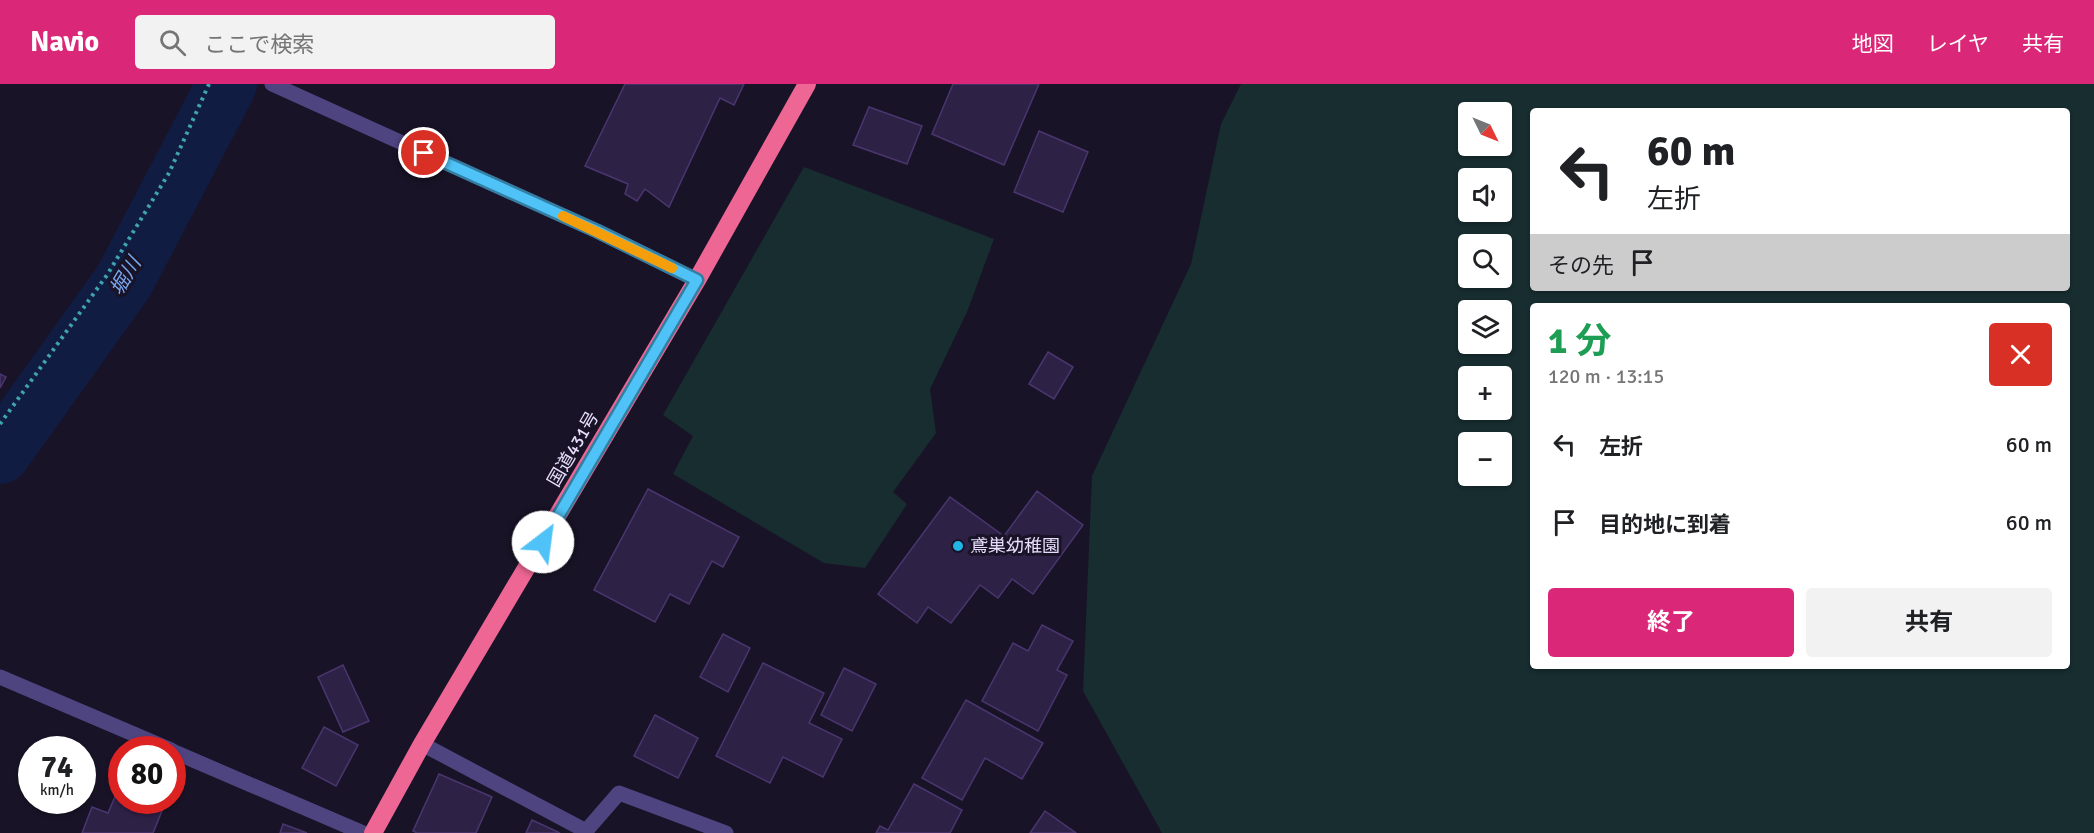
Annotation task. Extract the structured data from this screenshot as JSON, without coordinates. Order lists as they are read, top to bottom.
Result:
{
  "streets": {
    "highway": ["国道431号"]
  },
  "water": ["堀川"],
  "places": ["鳶巣幼稚園"],
  "north": "bottom right",
  "page": {
    "header": "Navio",
    "search": "ここで検索",
    "nav": ["地図", "レイヤ", "共有"],
    "map_buttons": ["+", "−"],
    "turn": ["60 m", "左折"],
    "then": "その先",
    "heading": ["1 分", "120 m · 13:15"],
    "list": [
      {
        "name": "左折",
        "value": "60 m"
      },
      {
        "name": "目的地に到着",
        "value": "60 m"
      }
    ],
    "buttons": ["終了", "共有"],
    "speed": "74 km/h",
    "limit": "80"
  }
}
